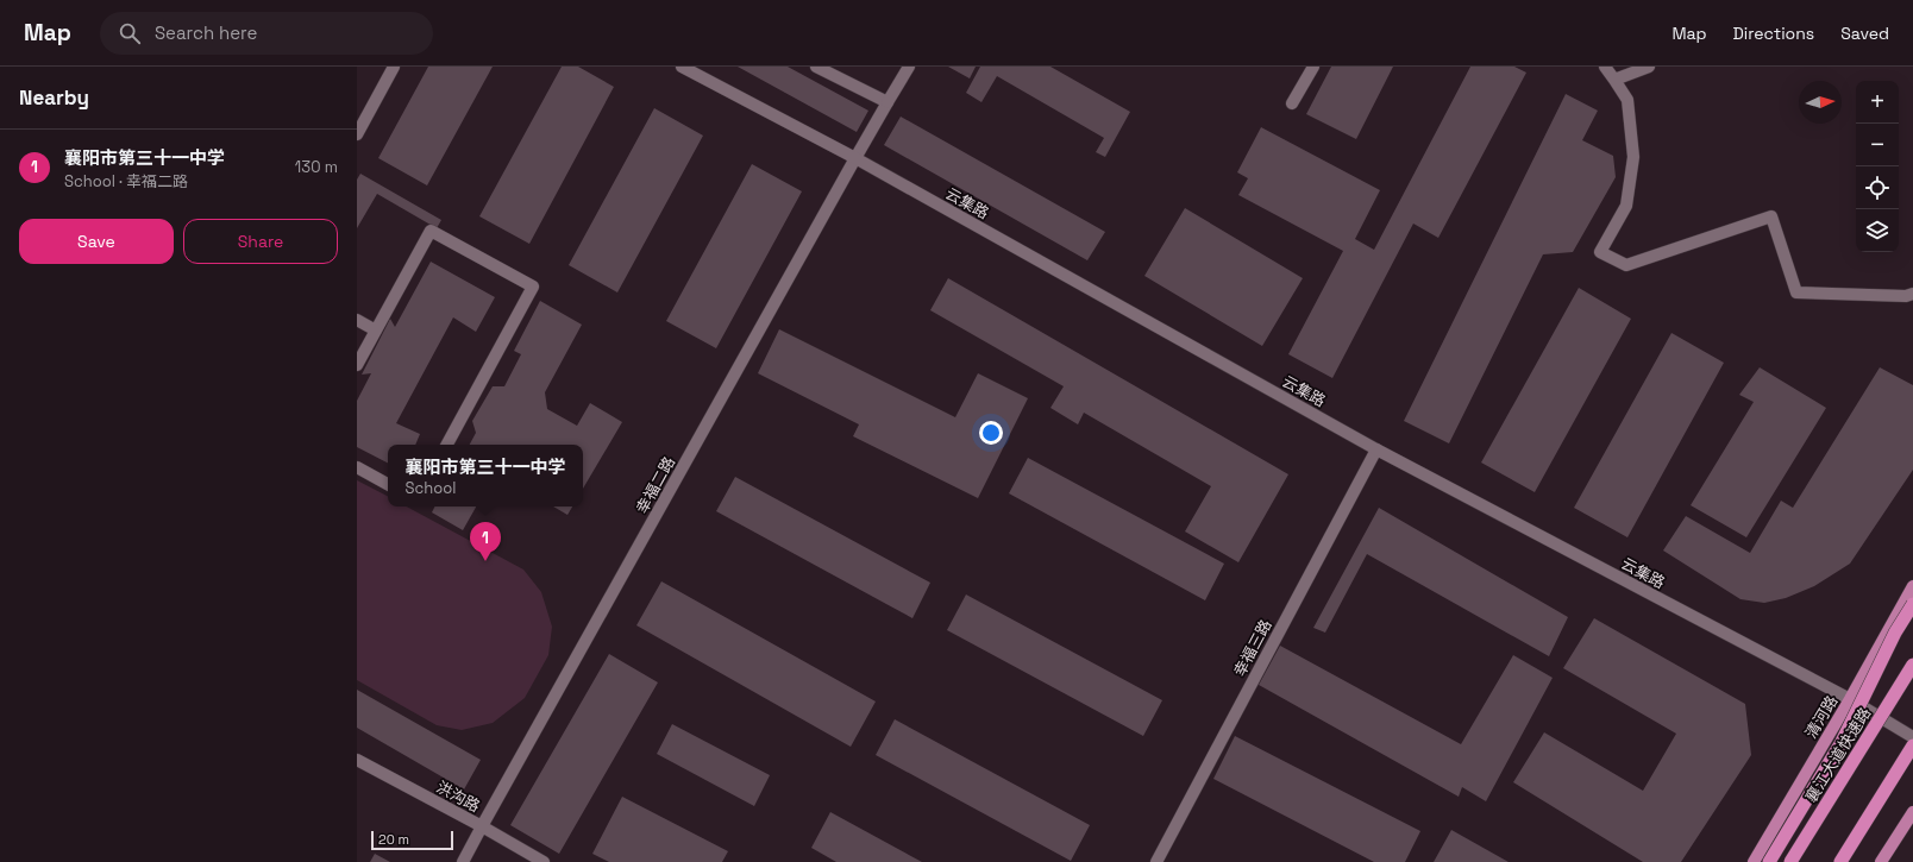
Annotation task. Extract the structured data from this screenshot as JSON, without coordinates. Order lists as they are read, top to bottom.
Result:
{
  "streets": {
    "highway": ["襄江大道快速路"],
    "main road": ["清河路"],
    "street": [
      "云集路",
      "幸福二路",
      "幸福三路",
      "洪沟路"
    ]
  },
  "crossings": [
    ["云集路", "幸福二路"],
    ["云集路", "幸福三路"],
    ["云集路", "清河路"],
    ["幸福二路", "洪沟路"]
  ],
  "scale_bar": "20 m",
  "north": "right",
  "page": {
    "header": "Map",
    "search": "Search here",
    "nav": ["Map", "Directions", "Saved"],
    "heading": "Nearby",
    "map_buttons": ["+", "−"],
    "list": [
      {
        "mark": "1",
        "name": "襄阳市第三十一中学",
        "note": "School · 幸福二路",
        "value": "130 m"
      }
    ],
    "buttons": ["Save", "Share"],
    "popup": ["襄阳市第三十一中学", "School"],
    "pins": "1",
    "scale": "20 m"
  }
}
